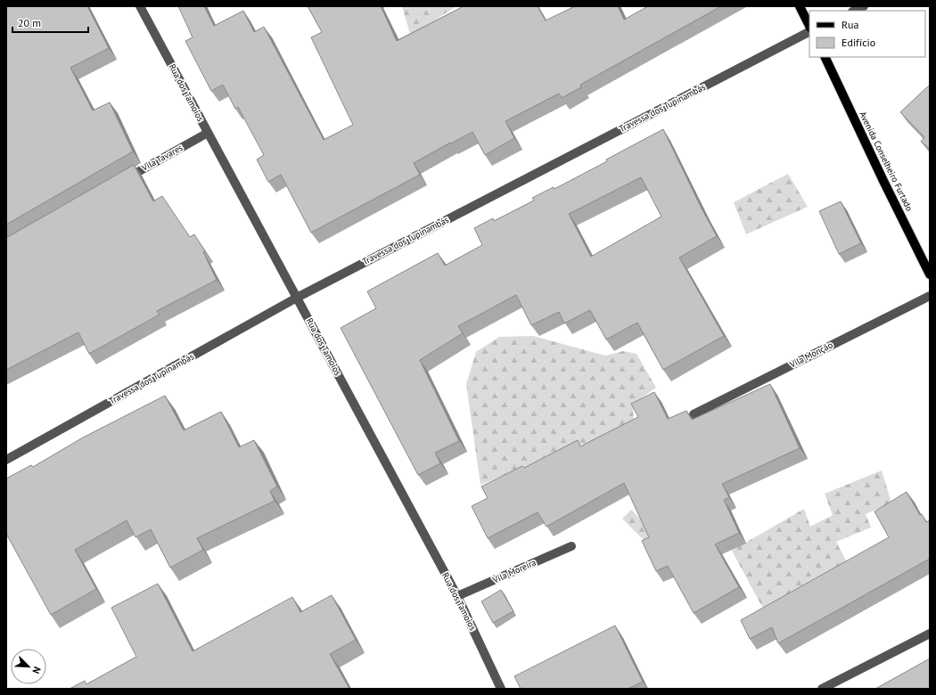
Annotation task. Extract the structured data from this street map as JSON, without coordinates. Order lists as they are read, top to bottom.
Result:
{
  "streets": {
    "main road": ["Avenida Conselheiro Furtado"],
    "street": [
      "Rua dos Tamoios",
      "Travessa dos Tupinambás",
      "Vila Tavares",
      "Vila Monção",
      "Vila Moreira"
    ]
  },
  "crossings": [
    ["Rua dos Tamoios", "Travessa dos Tupinambás"],
    ["Rua dos Tamoios", "Vila Tavares"],
    ["Rua dos Tamoios", "Vila Moreira"]
  ],
  "legend": ["Rua", "Edifício"],
  "scale_bar": "20 m",
  "north": "bottom right"
}
